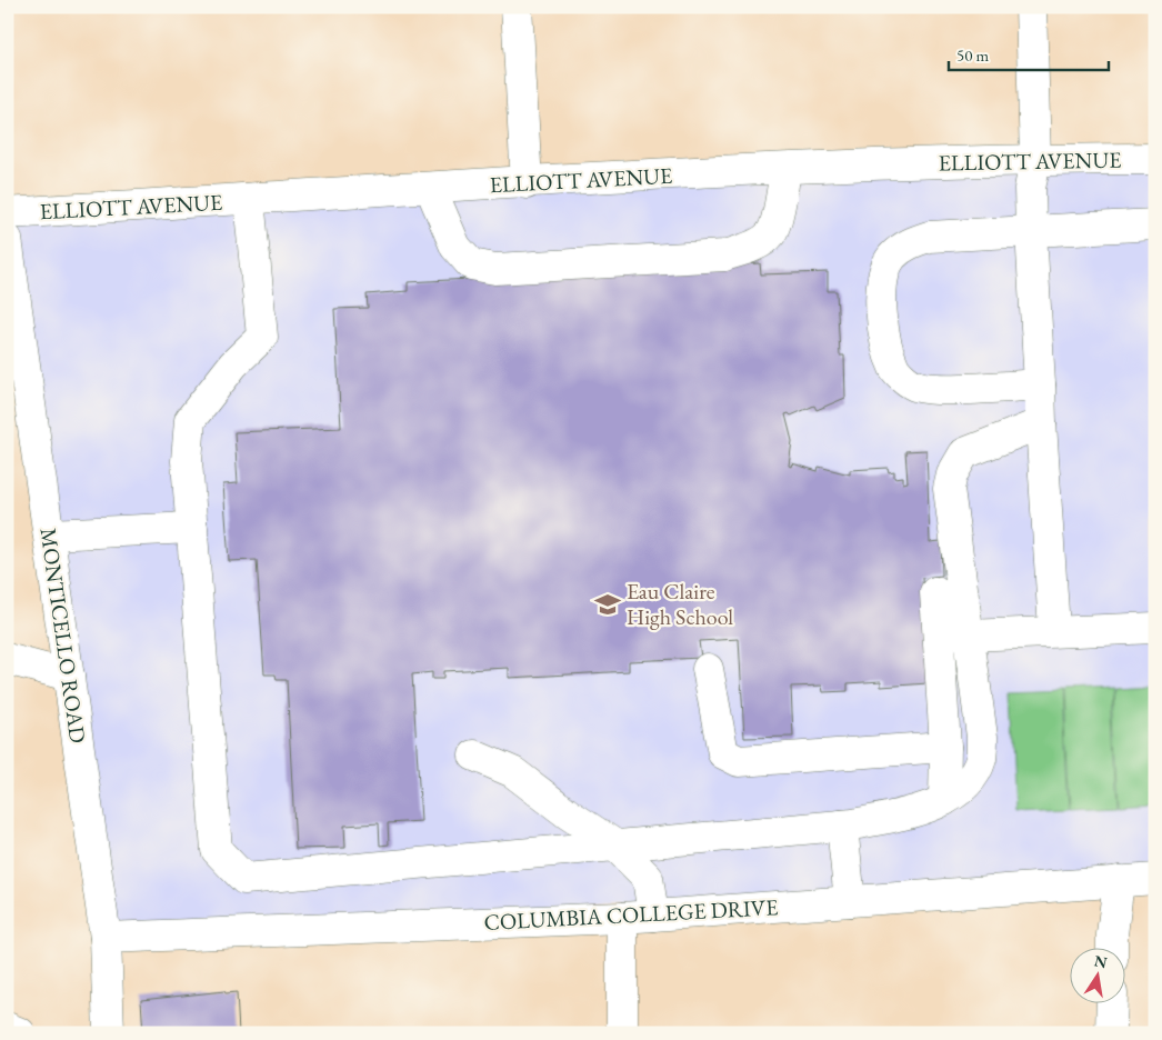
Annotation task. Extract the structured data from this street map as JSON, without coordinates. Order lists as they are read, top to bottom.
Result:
{
  "streets": {
    "street": ["ELLIOTT AVENUE", "MONTICELLO ROAD", "COLUMBIA COLLEGE DRIVE"]
  },
  "crossings": [
    ["MONTICELLO ROAD", "COLUMBIA COLLEGE DRIVE"]
  ],
  "places": {
    "school or university": ["Eau Claire High School"]
  },
  "scale_bar": "50 m",
  "north": "top"
}
